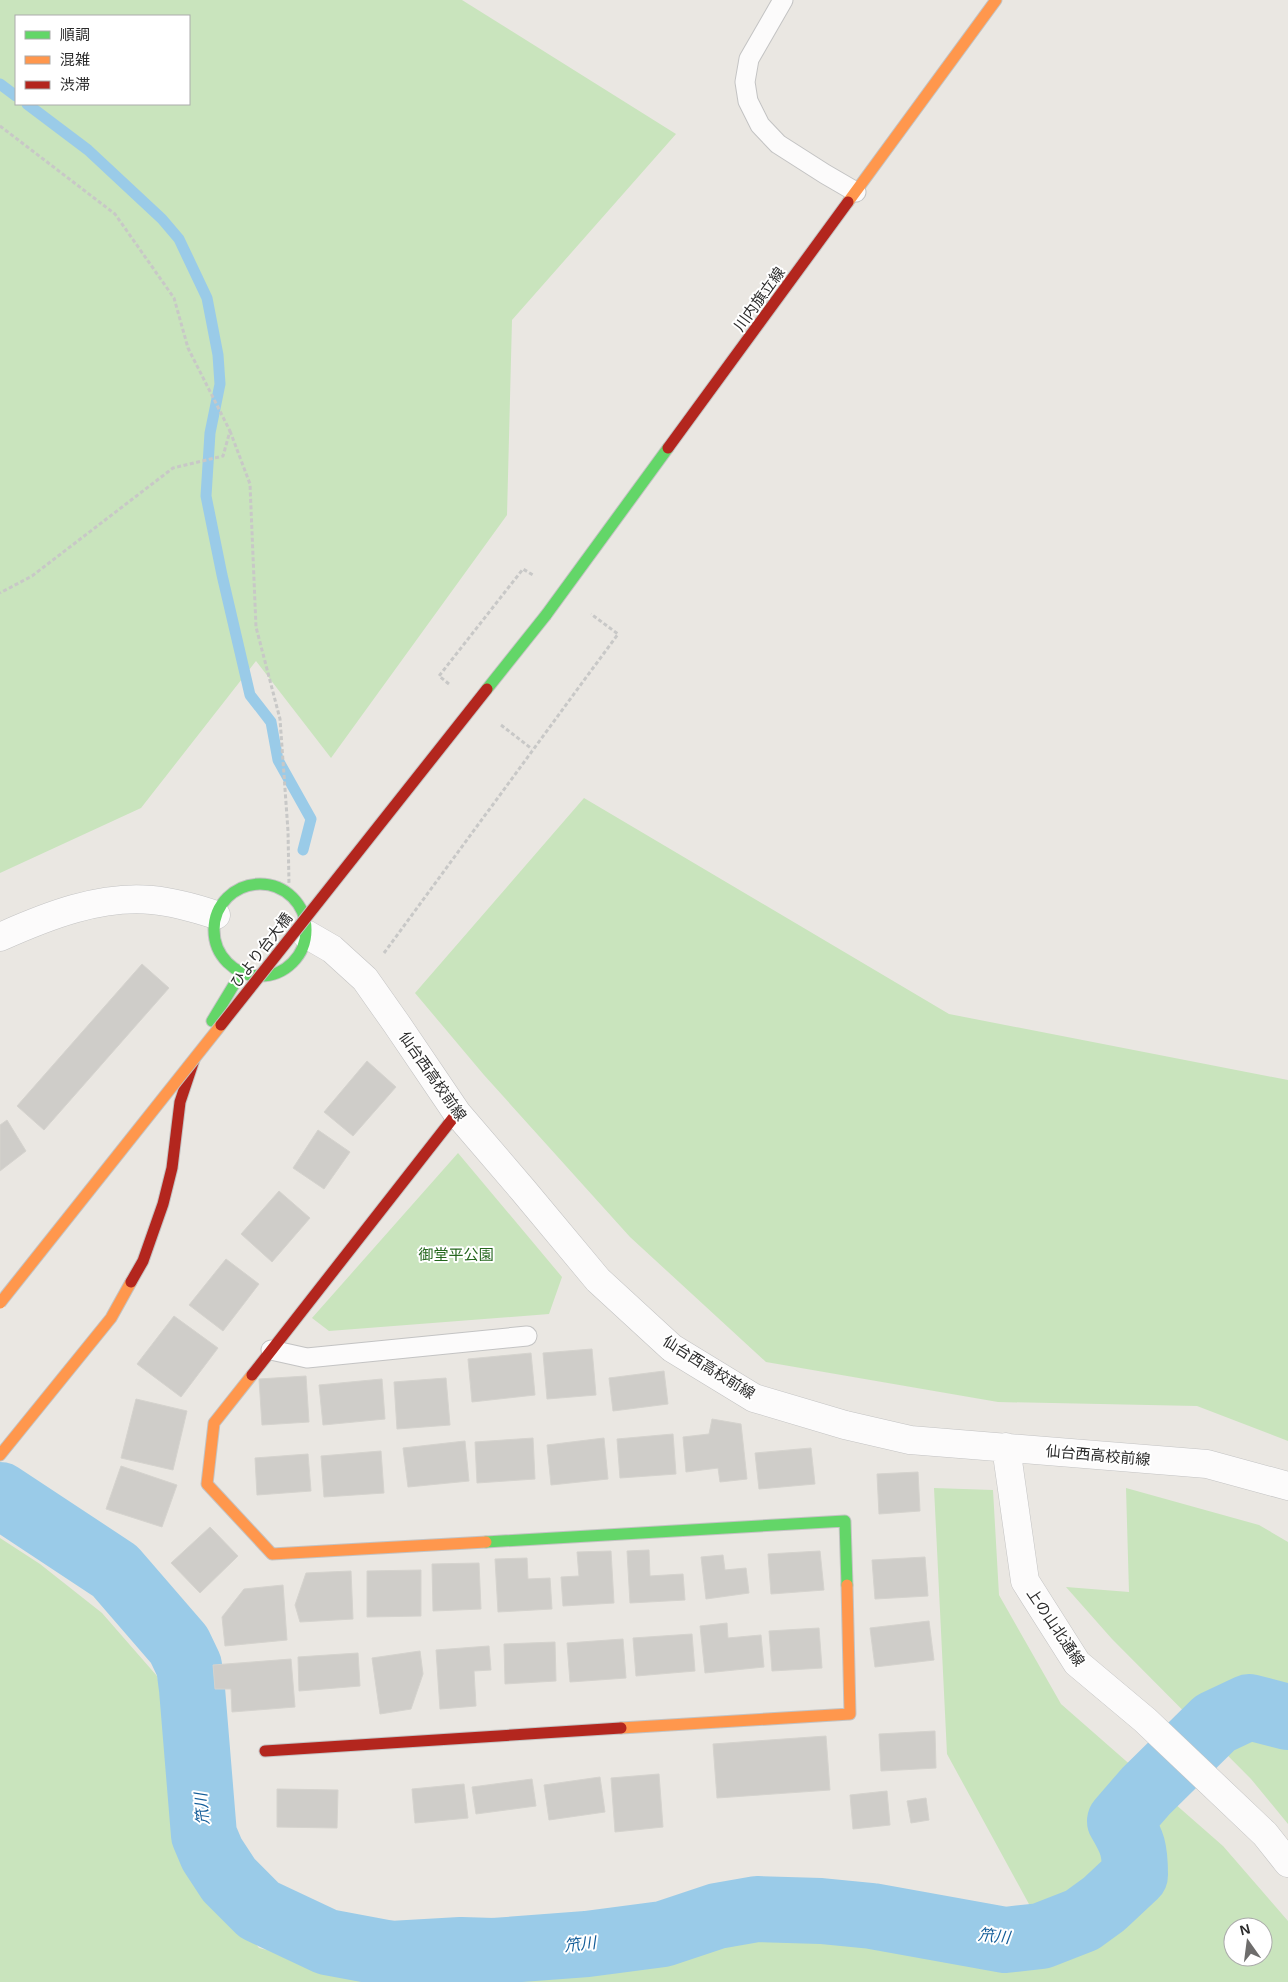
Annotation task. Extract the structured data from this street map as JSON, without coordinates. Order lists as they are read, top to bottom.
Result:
{
  "streets": {
    "street": [
      "川内旗立線",
      "ひより台大橋",
      "仙台西高校前線",
      "上の山北通線"
    ]
  },
  "crossings": [
    ["川内旗立線", "ひより台大橋"],
    ["仙台西高校前線", "上の山北通線"]
  ],
  "water": ["笊川"],
  "parks": ["御堂平公園"],
  "legend": ["順調", "混雑", "渋滞"],
  "north": "top"
}
